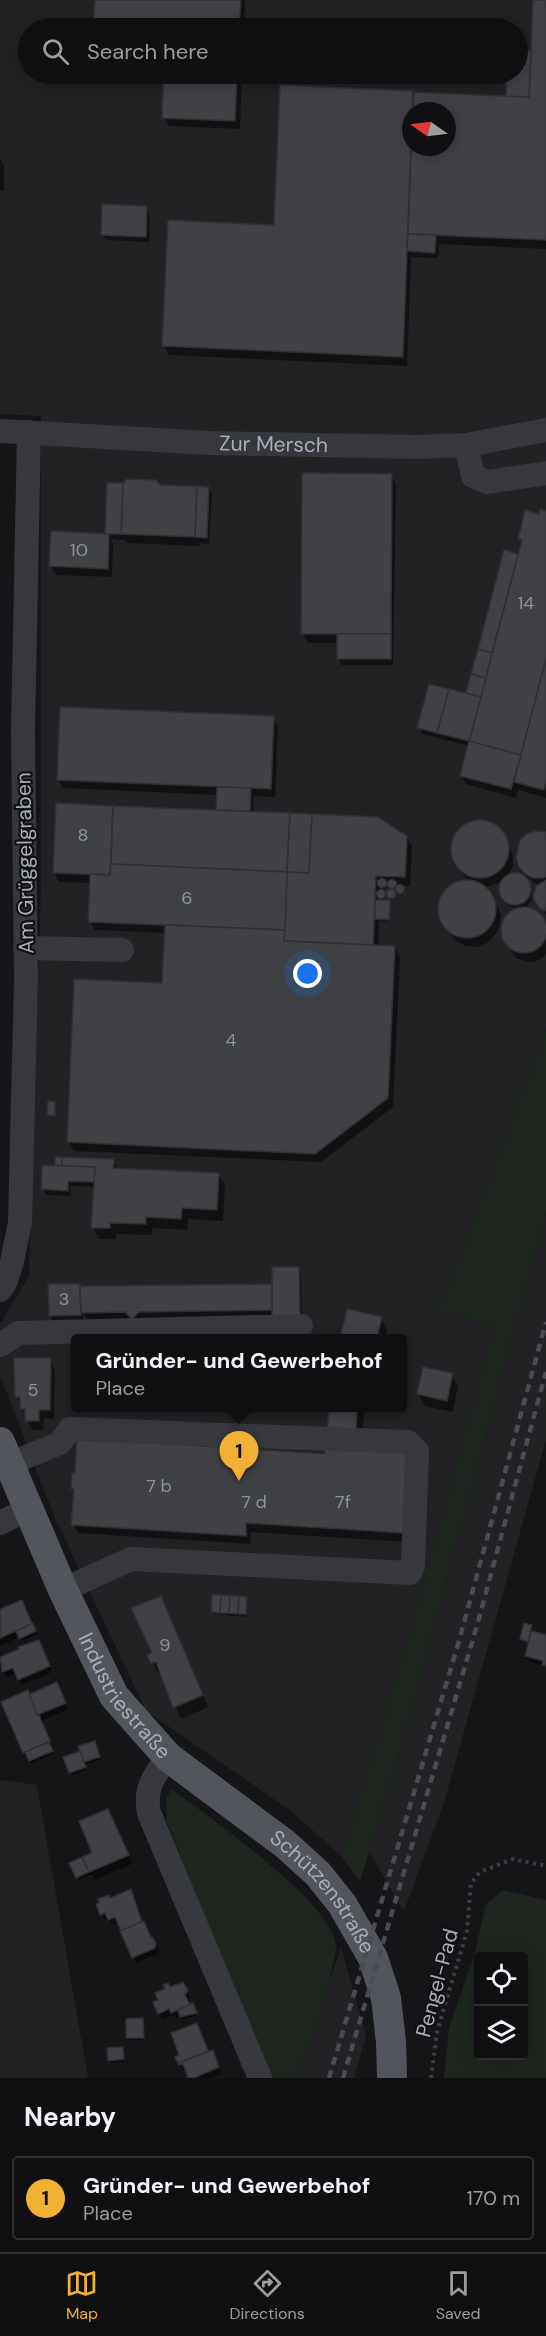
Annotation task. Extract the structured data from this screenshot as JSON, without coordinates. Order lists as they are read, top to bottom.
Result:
{
  "streets": {
    "main road": ["Industriestraße", "Schützenstraße"],
    "street": ["Zur Mersch", "Am Grüggelgraben"],
    "path": ["Pengel-Pad"]
  },
  "crossings": [
    ["Zur Mersch", "Am Grüggelgraben"],
    ["Industriestraße", "Schützenstraße"]
  ],
  "house_numbers": [
    "10",
    "14",
    "8",
    "6",
    "4",
    "3",
    "5",
    "7 b",
    "7 d",
    "7f",
    "9"
  ],
  "north": "left",
  "page": {
    "search": "Search here",
    "popup": ["Gründer- und Gewerbehof", "Place"],
    "pins": "1",
    "heading": "Nearby",
    "list": [
      {
        "mark": "1",
        "name": "Gründer- und Gewerbehof",
        "note": "Place",
        "value": "170 m"
      }
    ],
    "nav": ["Map", "Directions", "Saved"]
  }
}
